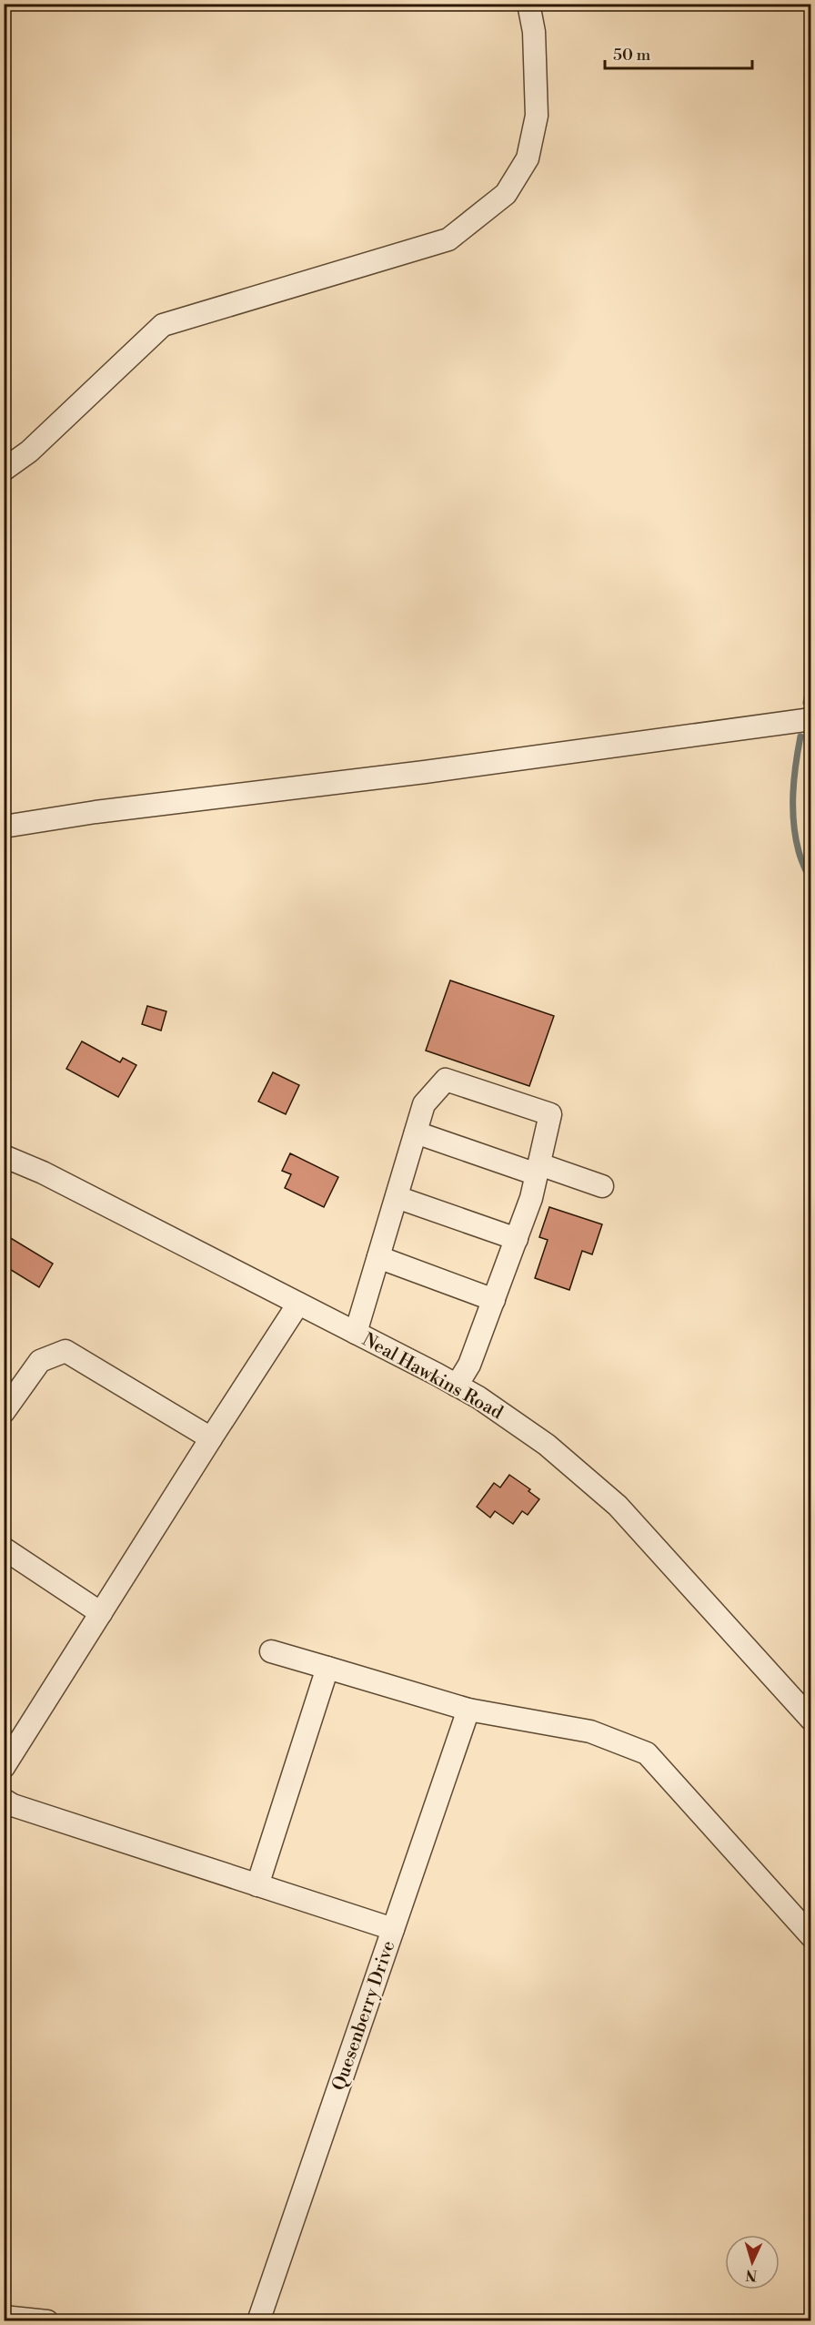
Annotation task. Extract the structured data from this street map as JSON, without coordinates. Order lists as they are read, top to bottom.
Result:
{
  "streets": {
    "street": ["Neal Hawkins Road", "Quesenberry Drive"]
  },
  "scale_bar": "50 m",
  "north": "bottom"
}
